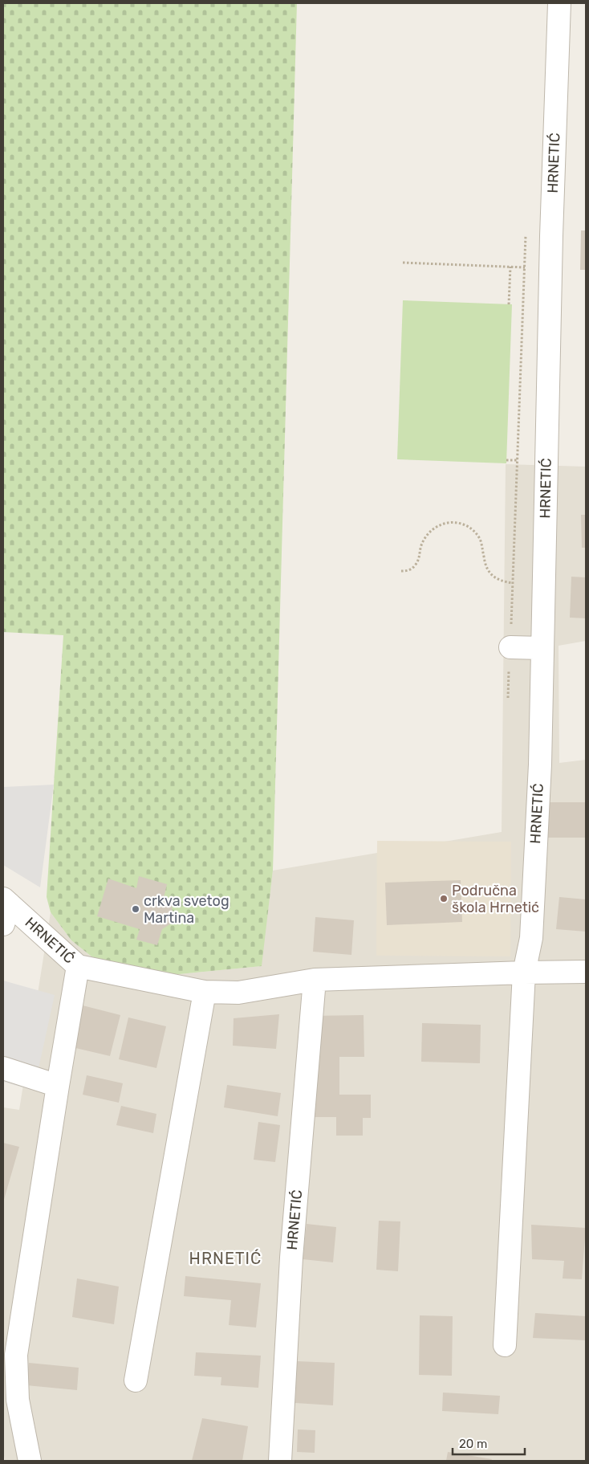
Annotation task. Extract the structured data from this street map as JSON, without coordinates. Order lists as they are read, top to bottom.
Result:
{
  "streets": {
    "street": ["HRNETIĆ"]
  },
  "districts": ["HRNETIĆ"],
  "places": ["Područna škola Hrnetić", "crkva svetog Martina"],
  "scale_bar": "20 m"
}
